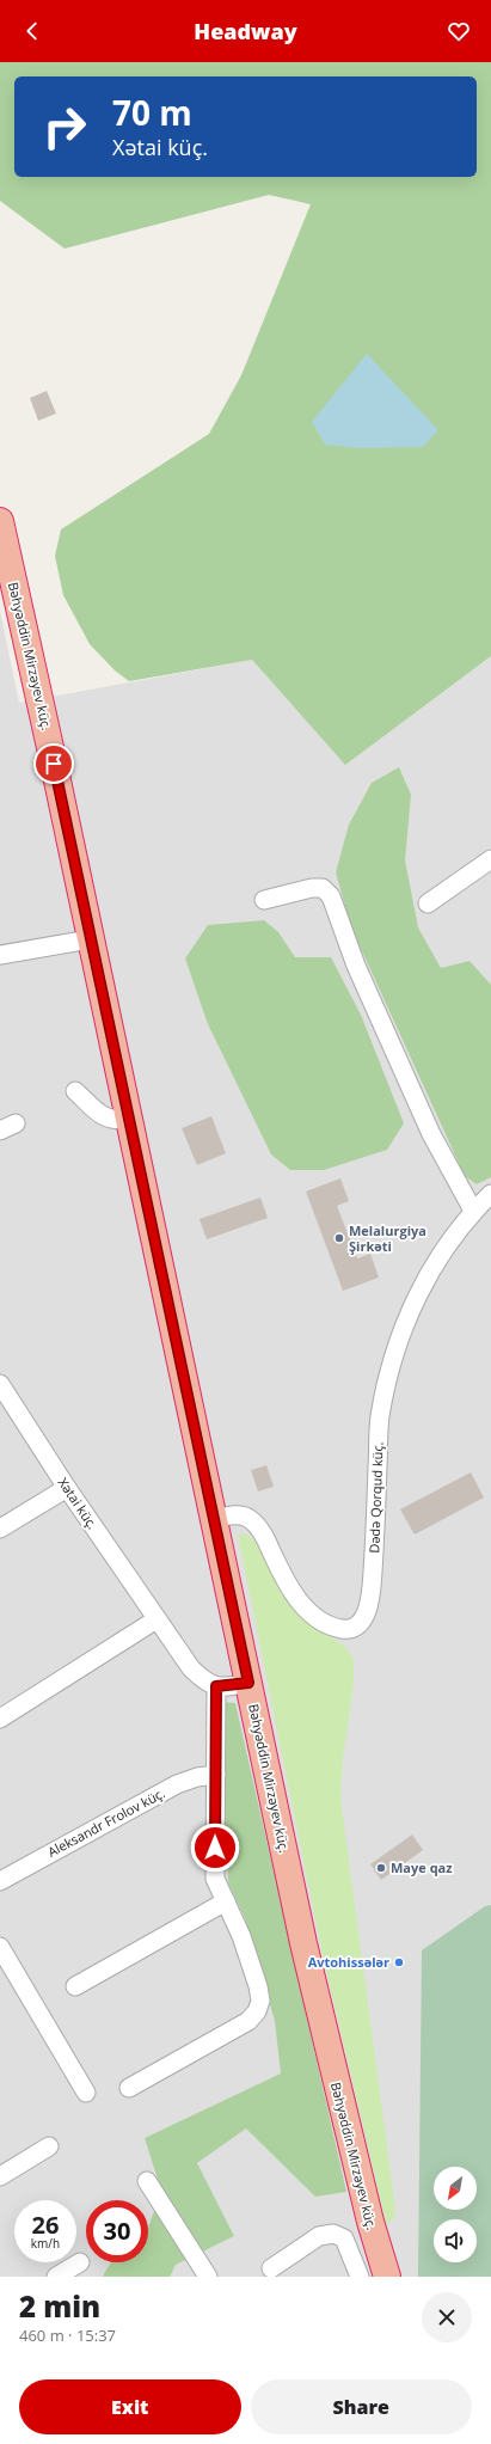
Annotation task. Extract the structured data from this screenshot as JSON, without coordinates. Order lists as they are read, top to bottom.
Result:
{
  "streets": {
    "highway": ["Bəhyəddin Mirzəyev küç."],
    "street": ["Dədə Qorqud küç.", "Xətai küç.", "Aleksandr Frolov küç."]
  },
  "crossings": [
    ["Bəhyəddin Mirzəyev küç.", "Dədə Qorqud küç."]
  ],
  "places": ["Melalurgiya Şirkəti", "Maye qaz", "Avtohissələr"],
  "north": "bottom left",
  "page": {
    "header": "Headway",
    "turn": ["70 m", "Xətai küç."],
    "speed": "26 km/h",
    "limit": "30",
    "heading": ["2 min", "460 m · 15:37"],
    "buttons": ["Exit", "Share"]
  }
}
